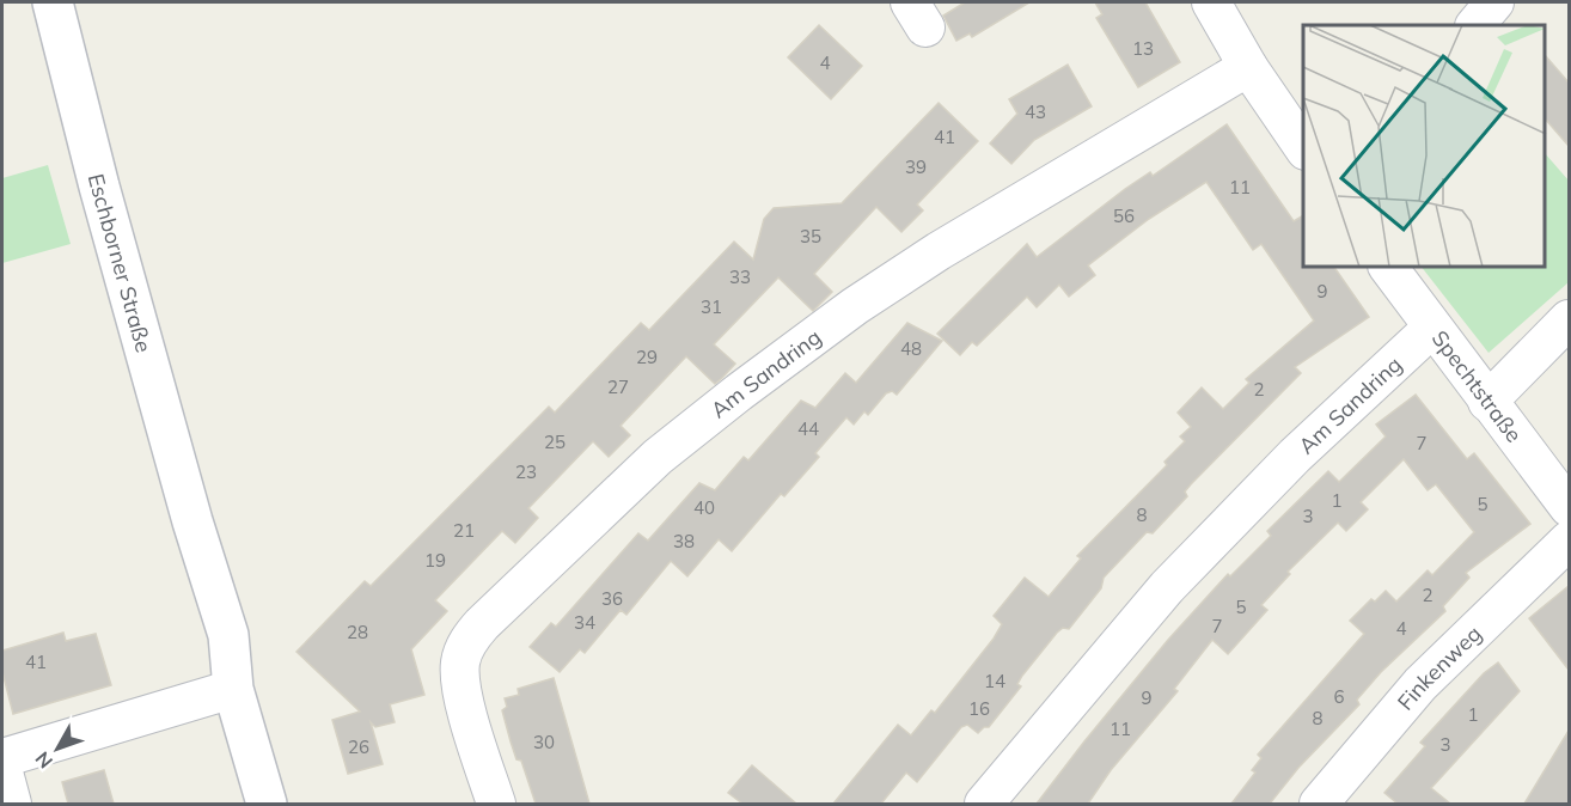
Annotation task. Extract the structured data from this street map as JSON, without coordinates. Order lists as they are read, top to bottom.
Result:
{
  "streets": {
    "street": [
      "Eschborner Straße",
      "Am Sandring",
      "Spechtstraße",
      "Finkenweg"
    ]
  },
  "crossings": [
    ["Am Sandring", "Spechtstraße"]
  ],
  "house_numbers": [
    "13",
    "4",
    "43",
    "41",
    "39",
    "11",
    "56",
    "35",
    "33",
    "9",
    "31",
    "48",
    "29",
    "27",
    "2",
    "44",
    "25",
    "7",
    "23",
    "1",
    "5",
    "40",
    "8",
    "3",
    "21",
    "38",
    "19",
    "2",
    "36",
    "5",
    "34",
    "7",
    "4",
    "28",
    "41",
    "14",
    "6",
    "9",
    "16",
    "1",
    "8",
    "11",
    "30",
    "3",
    "26"
  ],
  "north": "bottom left"
}
